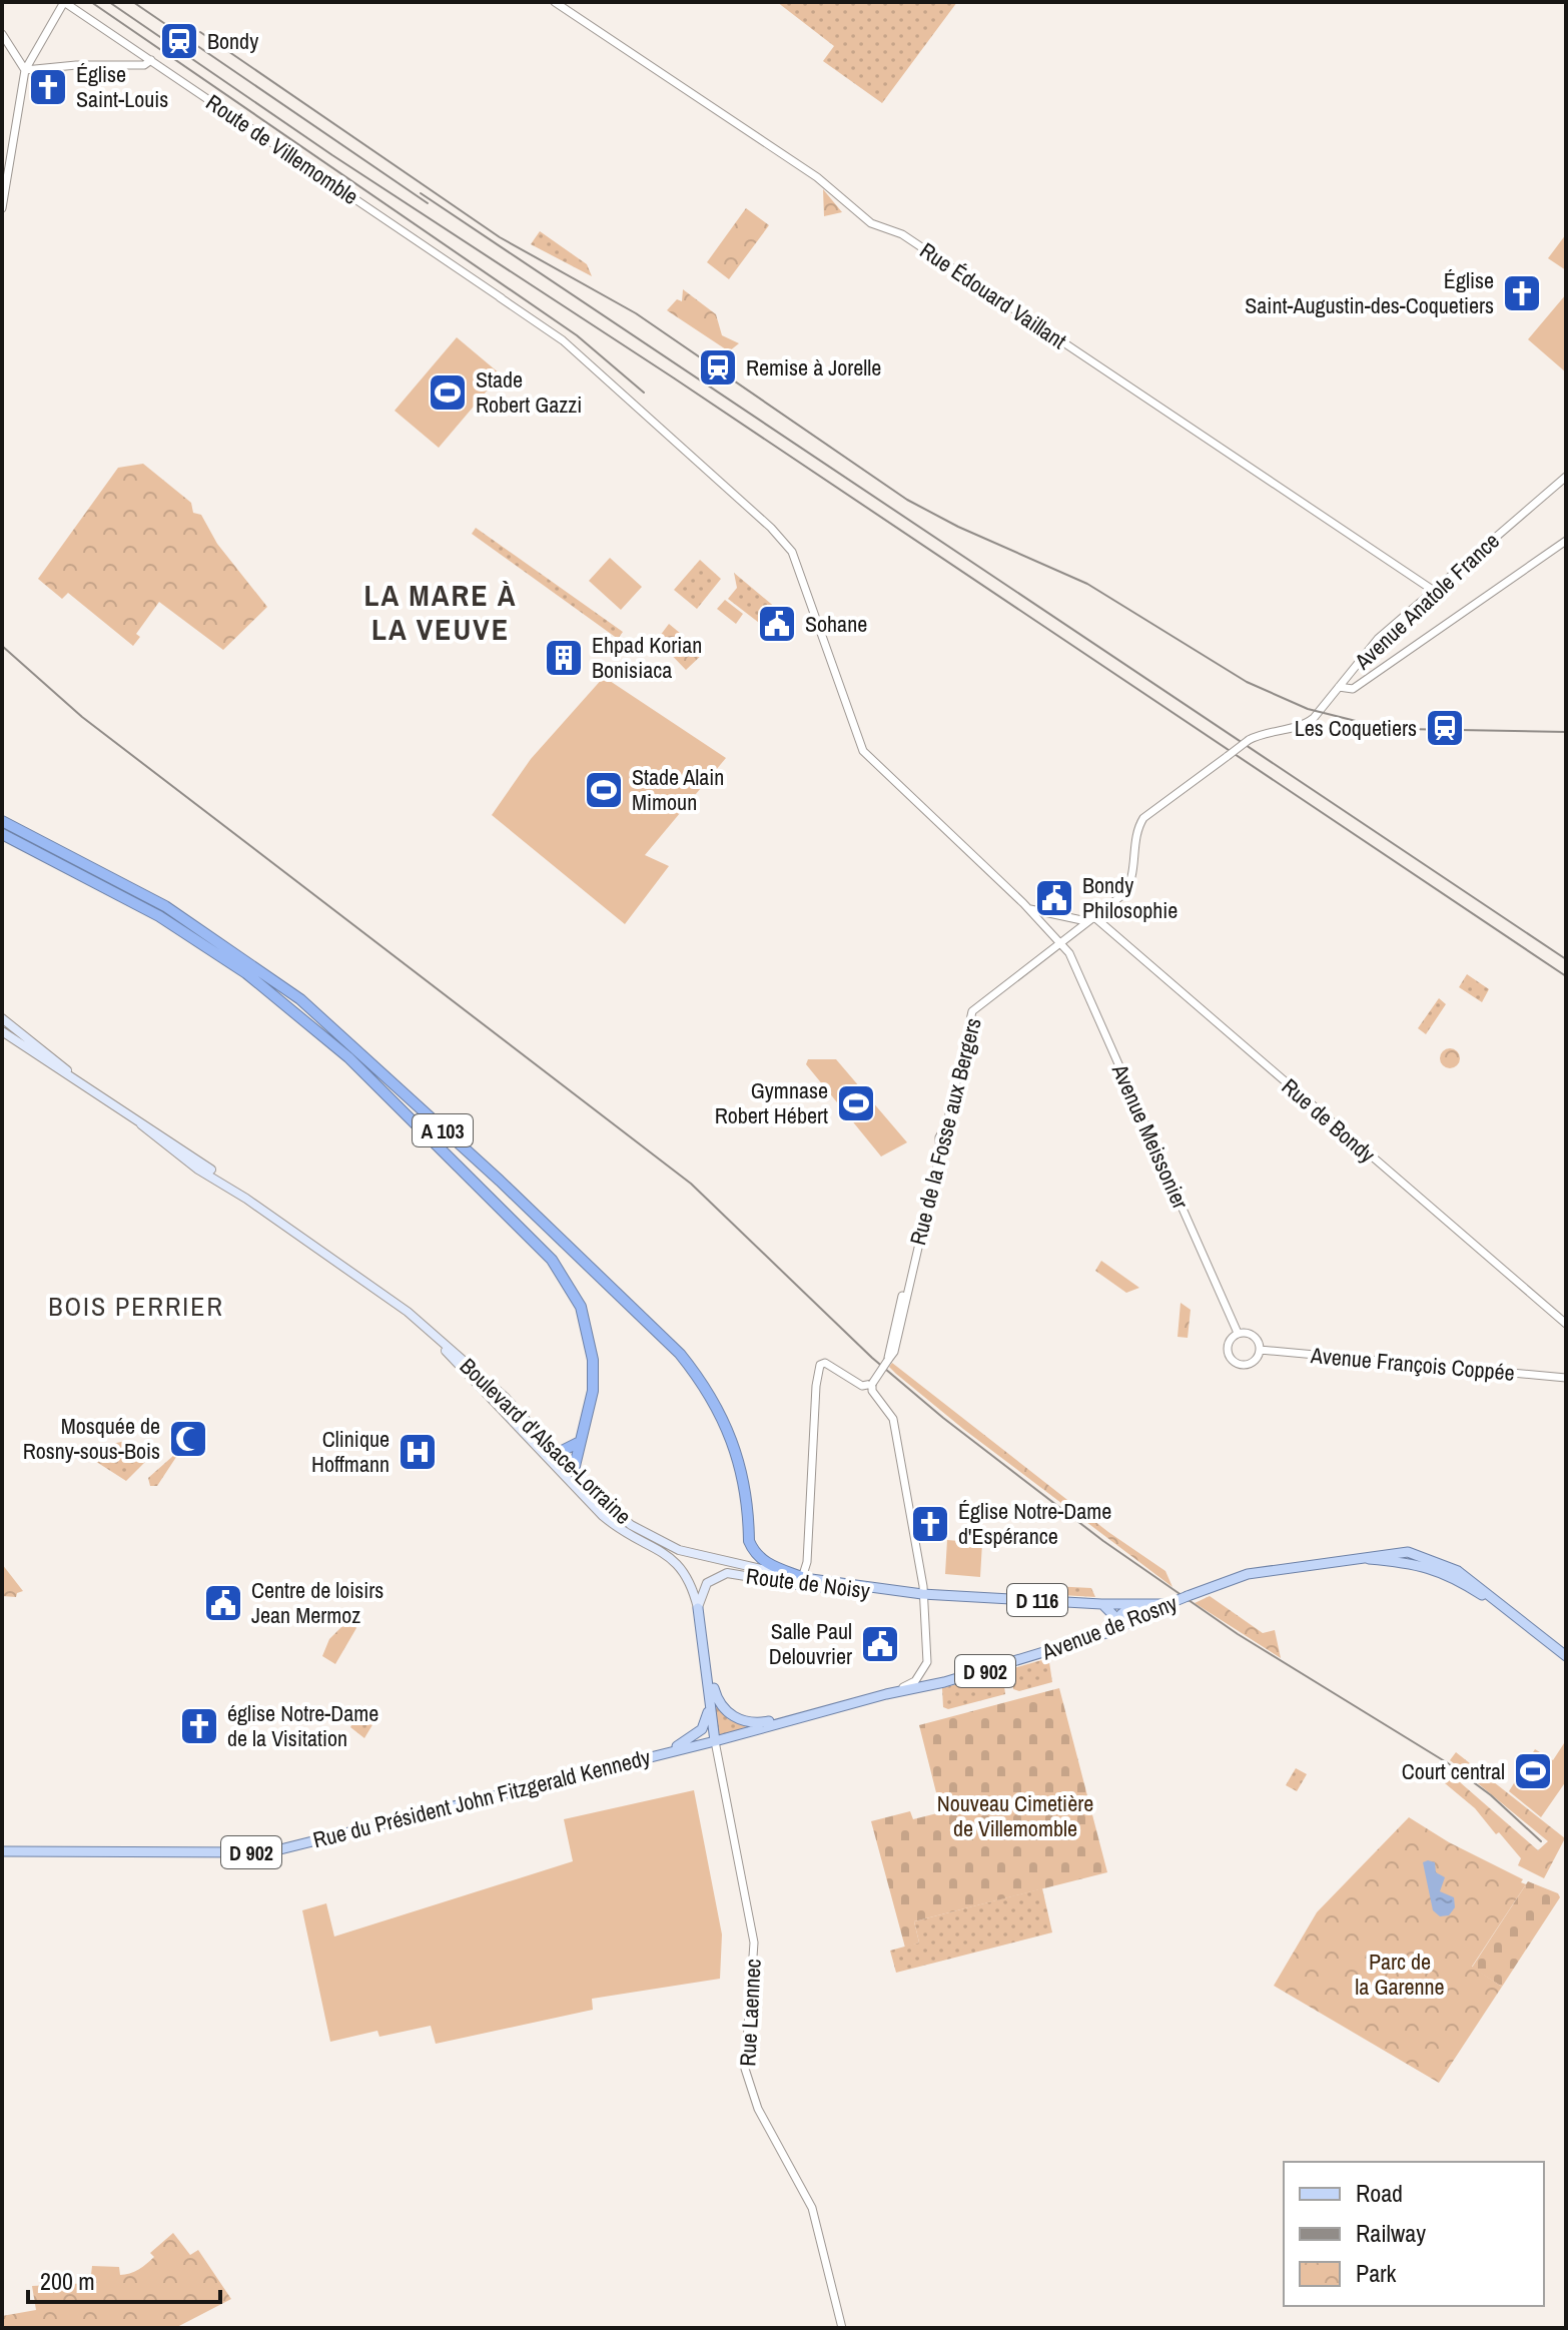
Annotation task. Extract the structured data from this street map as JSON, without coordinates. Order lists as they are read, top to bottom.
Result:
{
  "streets": {
    "highway": ["A 103"],
    "main road": [
      "Boulevard d'Alsace-Lorraine",
      "Route de Noisy",
      "D 116",
      "Avenue de Rosny",
      "D 902",
      "Rue du Président John Fitzgerald Kennedy",
      "Rue Laennec"
    ],
    "street": [
      "Route de Villemomble",
      "Rue Édouard Vaillant",
      "Avenue Anatole France",
      "Rue de Bondy",
      "Rue de la Fosse aux Bergers",
      "Avenue Meissonier",
      "Avenue François Coppée"
    ]
  },
  "crossings": [
    ["Route de Villemomble", "Avenue Anatole France"],
    ["Route de Villemomble", "Rue de la Fosse aux Bergers"],
    ["Route de Villemomble", "Avenue Meissonier"],
    ["Rue Édouard Vaillant", "Avenue Anatole France"],
    ["Avenue Anatole France", "Rue de Bondy"],
    ["Avenue Anatole France", "Rue de la Fosse aux Bergers"],
    ["Avenue Anatole France", "Avenue Meissonier"],
    ["A 103", "Boulevard d'Alsace-Lorraine"],
    ["A 103", "Route de Noisy"],
    ["Rue de la Fosse aux Bergers", "Avenue Meissonier"],
    ["Avenue Meissonier", "Avenue François Coppée"],
    ["Boulevard d'Alsace-Lorraine", "Route de Noisy"],
    ["Boulevard d'Alsace-Lorraine", "Rue Laennec"],
    ["Route de Noisy", "Avenue de Rosny"],
    ["Route de Noisy", "D 902"],
    ["Route de Noisy", "Rue Laennec"],
    ["Avenue de Rosny", "D 902"],
    ["Avenue de Rosny", "Rue Laennec"],
    ["D 902", "Rue du Président John Fitzgerald Kennedy"],
    ["D 902", "Rue Laennec"]
  ],
  "districts": ["LA MARE À LA VEUVE", "BOIS PERRIER"],
  "parks": ["Nouveau Cimetière de Villemomble", "Parc de la Garenne"],
  "places": {
    "station": ["Bondy", "Remise à Jorelle", "Les Coquetiers"],
    "church": [
      "Église Saint-Louis",
      "Église Saint-Augustin-des-Coquetiers",
      "Église Notre-Dame d'Espérance",
      "église Notre-Dame de la Visitation"
    ],
    "sports": [
      "Stade Robert Gazzi",
      "Stade Alain Mimoun",
      "Gymnase Robert Hébert",
      "Court central"
    ],
    "public building": [
      "Sohane",
      "Bondy Philosophie",
      "Centre de loisirs Jean Mermoz",
      "Salle Paul Delouvrier"
    ],
    "building": ["Ehpad Korian Bonisiaca"],
    "mosque": ["Mosquée de Rosny-sous-Bois"],
    "hospital": ["Clinique Hoffmann"]
  },
  "legend": ["Road", "Railway", "Park"],
  "scale_bar": "200 m"
}
